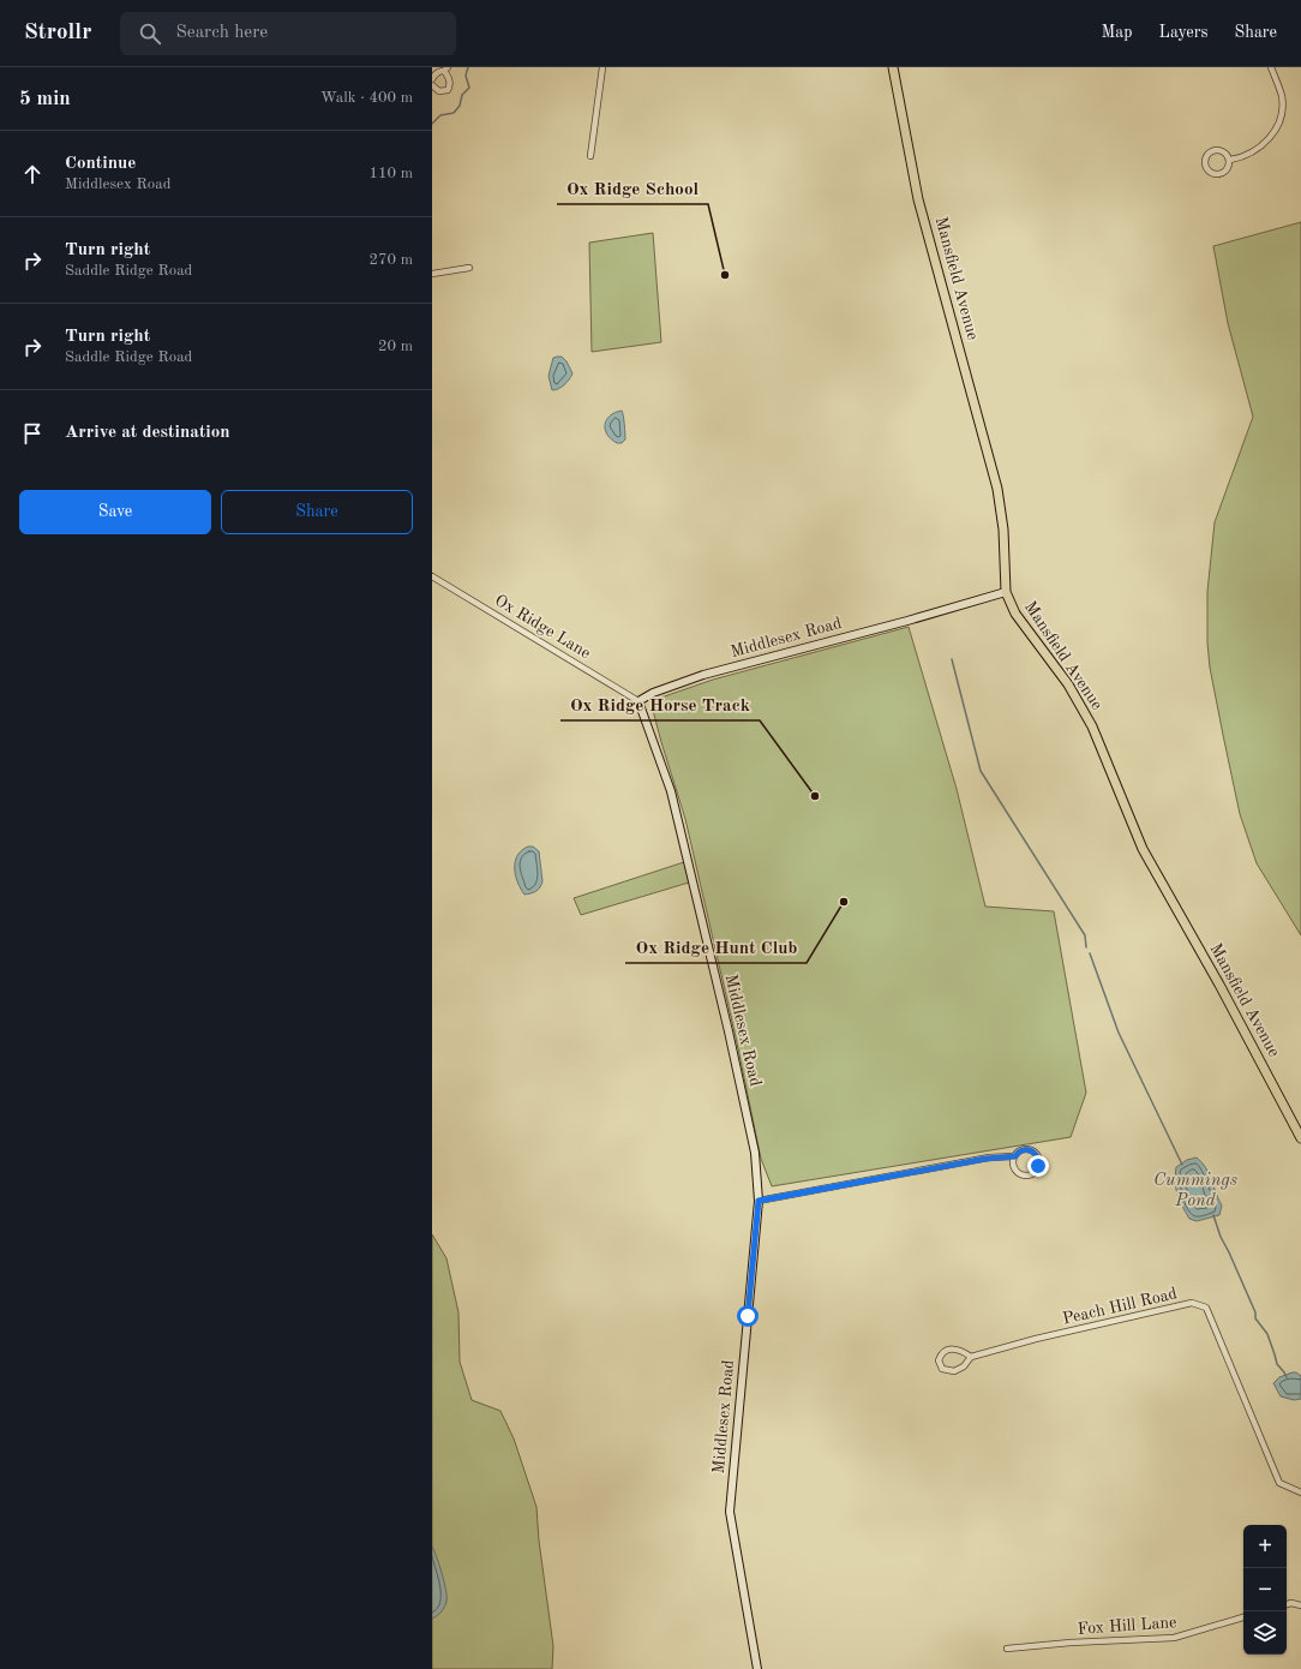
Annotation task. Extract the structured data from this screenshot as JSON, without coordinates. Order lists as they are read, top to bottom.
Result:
{
  "streets": {
    "main road": ["Mansfield Avenue", "Middlesex Road"],
    "street": ["Ox Ridge Lane", "Peach Hill Road", "Fox Hill Lane"]
  },
  "crossings": [
    ["Mansfield Avenue", "Middlesex Road"],
    ["Ox Ridge Lane", "Middlesex Road"]
  ],
  "water": ["Cummings Pond"],
  "places": ["Ox Ridge School", "Ox Ridge Horse Track", "Ox Ridge Hunt Club"],
  "page": {
    "header": "Strollr",
    "search": "Search here",
    "nav": ["Map", "Layers", "Share"],
    "heading": ["5 min", "Walk · 400 m"],
    "list": [
      ["Continue", "Middlesex Road", "110 m"],
      ["Turn right", "Saddle Ridge Road", "270 m"],
      ["Turn right", "Saddle Ridge Road", "20 m"],
      "Arrive at destination"
    ],
    "buttons": ["Save", "Share"],
    "map_buttons": ["+", "−"]
  }
}
